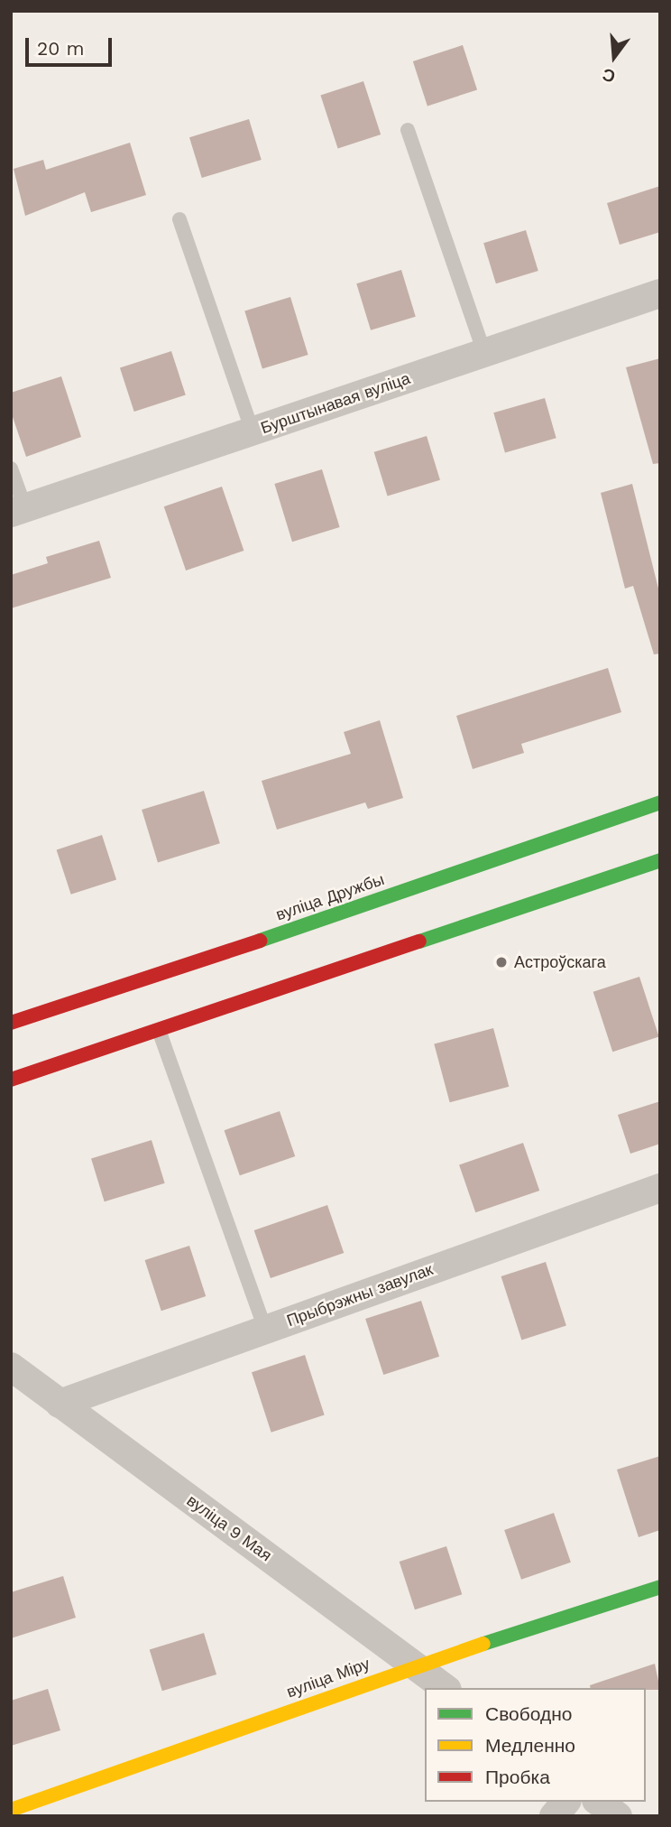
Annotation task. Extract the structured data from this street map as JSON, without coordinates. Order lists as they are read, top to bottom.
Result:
{
  "streets": {
    "main road": ["вуліца Дружбы", "вуліца Міру"],
    "street": ["Бурштынавая вуліца", "Прыбрэжны завулак", "вуліца 9 Мая"]
  },
  "crossings": [
    ["Прыбрэжны завулак", "вуліца 9 Мая"],
    ["вуліца 9 Мая", "вуліца Міру"]
  ],
  "places": ["Астроўскага"],
  "legend": ["Свободно", "Медленно", "Пробка"],
  "scale_bar": "20 m",
  "north": "bottom"
}
